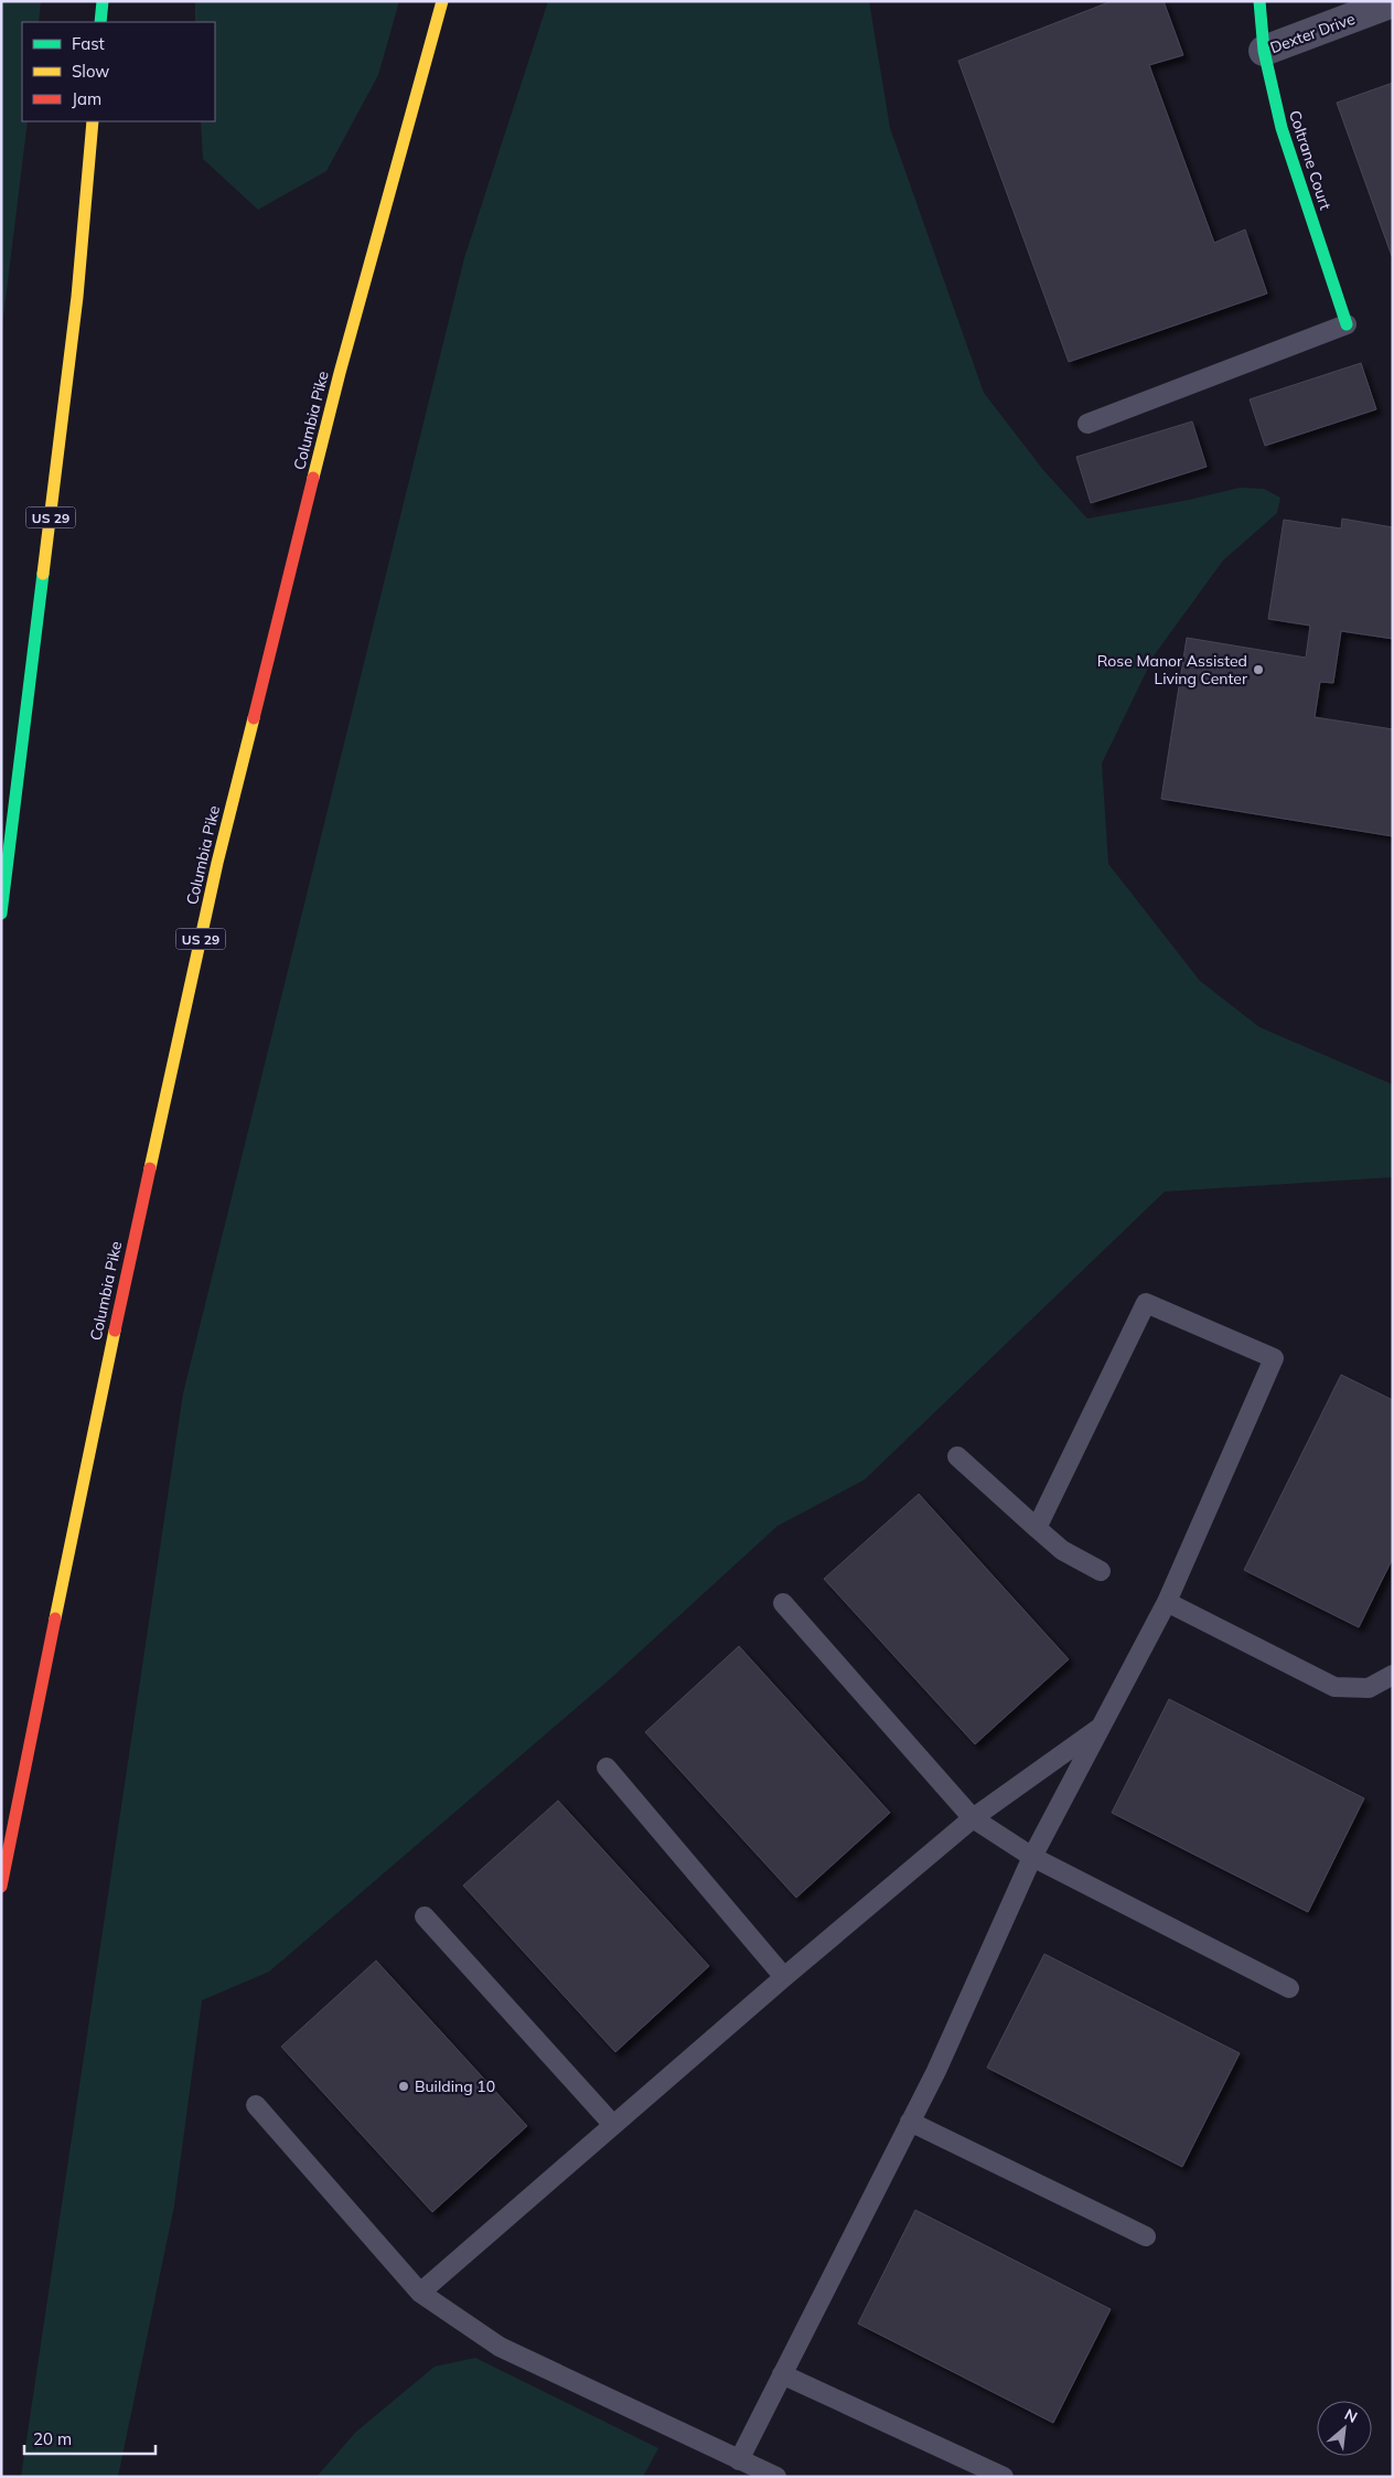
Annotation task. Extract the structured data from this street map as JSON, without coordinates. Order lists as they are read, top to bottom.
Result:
{
  "streets": {
    "main road": ["Coltrane Court", "Columbia Pike", "US 29"],
    "street": ["Dexter Drive"]
  },
  "crossings": [
    ["Dexter Drive", "Coltrane Court"]
  ],
  "places": ["Rose Manor Assisted Living Center", "Building 10"],
  "legend": ["Fast", "Slow", "Jam"],
  "scale_bar": "20 m",
  "north": "top right"
}
